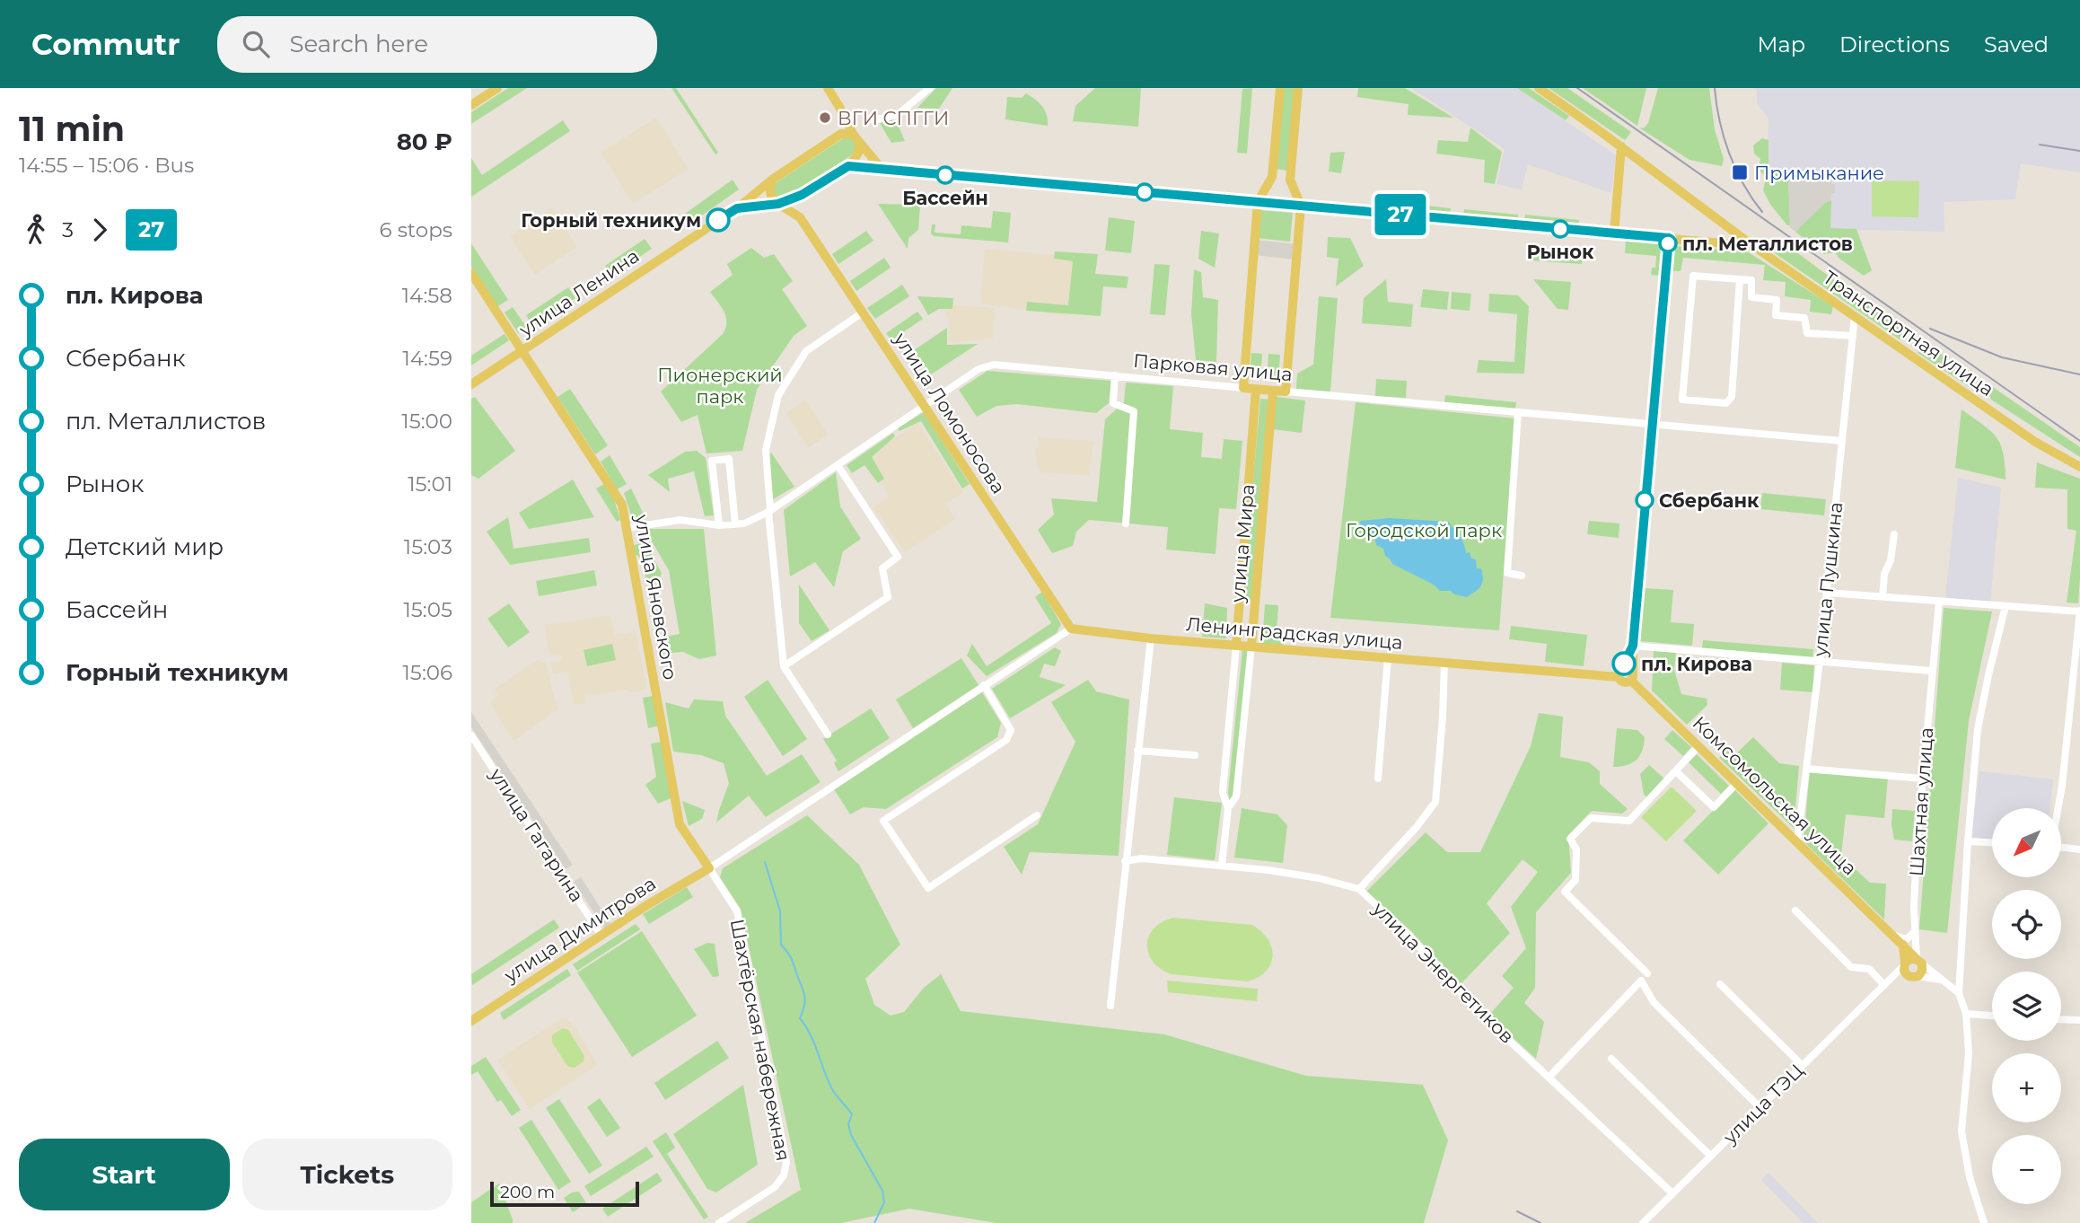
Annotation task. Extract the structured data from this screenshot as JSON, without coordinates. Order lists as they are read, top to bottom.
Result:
{
  "streets": {
    "main road": [
      "улица Ленина",
      "Транспортная улица",
      "Парковая улица",
      "улица Ломоносова",
      "улица Мира",
      "улица Яновского",
      "Ленинградская улица",
      "Комсомольская улица",
      "улица Димитрова"
    ],
    "street": [
      "улица Пушкина",
      "Шахтная улица",
      "улица Гагарина",
      "улица Энергетиков",
      "Шахтёрская набережная",
      "улица ТЭЦ"
    ]
  },
  "crossings": [
    ["улица Ленина", "улица Ломоносова"],
    ["улица Ленина", "улица Яновского"],
    ["Транспортная улица", "улица Пушкина"],
    ["Парковая улица", "улица Ломоносова"],
    ["Парковая улица", "улица Мира"],
    ["Парковая улица", "улица Пушкина"],
    ["Парковая улица", "улица Яновского"],
    ["улица Ломоносова", "Ленинградская улица"],
    ["улица Мира", "Ленинградская улица"],
    ["улица Мира", "улица Энергетиков"],
    ["улица Пушкина", "Комсомольская улица"],
    ["улица Яновского", "улица Димитрова"],
    ["улица Яновского", "Шахтёрская набережная"],
    ["Ленинградская улица", "Комсомольская улица"],
    ["Комсомольская улица", "Шахтная улица"],
    ["Комсомольская улица", "улица ТЭЦ"],
    ["Шахтная улица", "улица ТЭЦ"],
    ["улица Гагарина", "улица Димитрова"],
    ["улица Димитрова", "Шахтёрская набережная"],
    ["улица Энергетиков", "улица ТЭЦ"]
  ],
  "parks": ["Пионерский парк", "Городской парк"],
  "places": {
    "other": [
      "ВГИ СПГГИ",
      "Бассейн",
      "Горный техникум",
      "Рынок",
      "пл. Металлистов",
      "Сбербанк",
      "пл. Кирова"
    ],
    "transit": ["Примыкание"]
  },
  "lines": ["bus line 27"],
  "scale_bar": "200 m",
  "north": "bottom left",
  "page": {
    "header": "Commutr",
    "search": "Search here",
    "nav": ["Map", "Directions", "Saved"],
    "heading": ["11 min", "14:55 – 15:06 · Bus", "80 ₽"],
    "on_map": "27",
    "legs": ["3", "27", "6 stops"],
    "list": [
      {
        "name": "пл. Кирова",
        "value": "14:58"
      },
      {
        "name": "Сбербанк",
        "value": "14:59"
      },
      {
        "name": "пл. Металлистов",
        "value": "15:00"
      },
      {
        "name": "Рынок",
        "value": "15:01"
      },
      {
        "name": "Детский мир",
        "value": "15:03"
      },
      {
        "name": "Бассейн",
        "value": "15:05"
      },
      {
        "name": "Горный техникум",
        "value": "15:06"
      }
    ],
    "map_buttons": ["+", "−"],
    "buttons": ["Start", "Tickets"],
    "scale": "200 m"
  }
}
